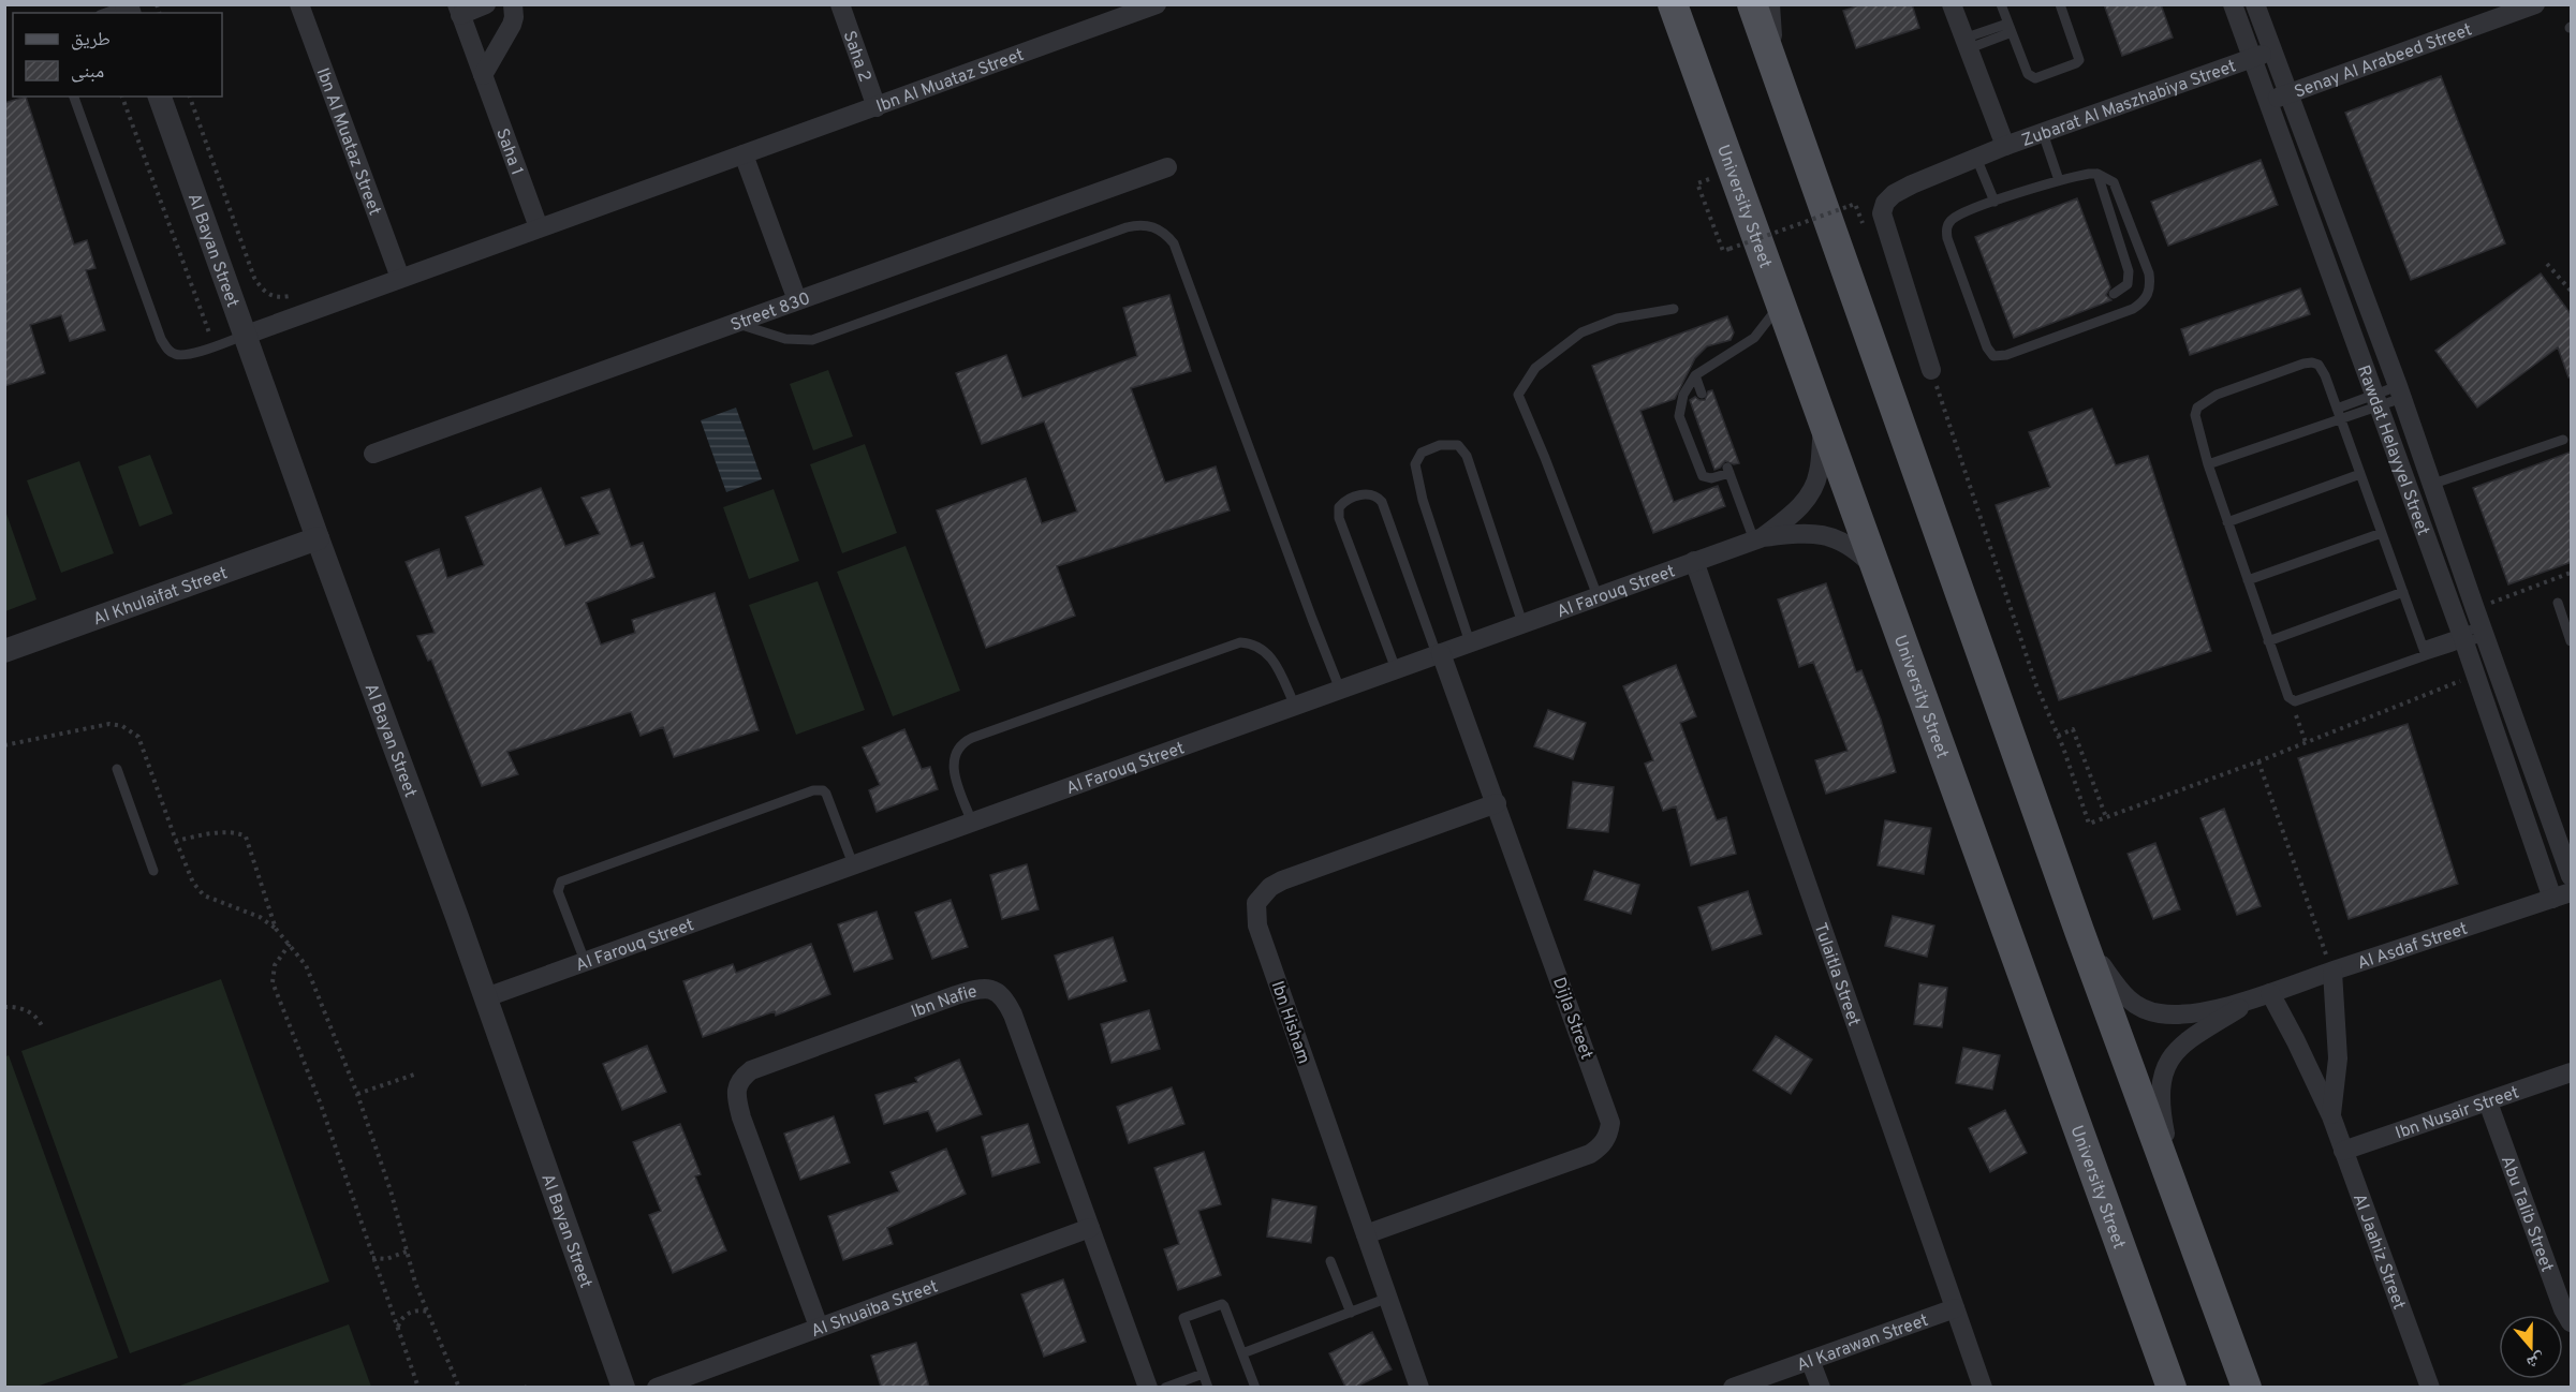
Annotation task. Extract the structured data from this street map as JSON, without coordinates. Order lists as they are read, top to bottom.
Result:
{
  "streets": {
    "main road": ["University Street"],
    "street": [
      "Saha 2",
      "Senay Al Arabeed Street",
      "Ibn Al Muataz Street",
      "Zubarat Al Maszhabiya Street",
      "Saha 1",
      "Al Bayan Street",
      "Street 830",
      "Rawdat Helayyel Street",
      "Al Farouq Street",
      "Al Khulaifat Street",
      "Al Asdaf Street",
      "Tulaitla Street",
      "Ibn Nafie",
      "Dijla Street",
      "Ibn Hisham",
      "Ibn Nusair Street",
      "Abu Talib Street",
      "Al Jaahiz Street",
      "Al Shuaiba Street",
      "Al Karawan Street"
    ]
  },
  "crossings": [
    ["Saha 2", "Ibn Al Muataz Street"],
    ["Senay Al Arabeed Street", "Rawdat Helayyel Street"],
    ["Ibn Al Muataz Street", "Saha 1"],
    ["Ibn Al Muataz Street", "Al Bayan Street"],
    ["Zubarat Al Maszhabiya Street", "Rawdat Helayyel Street"],
    ["University Street", "Al Farouq Street"],
    ["Al Bayan Street", "Al Farouq Street"],
    ["Al Bayan Street", "Al Khulaifat Street"],
    ["Rawdat Helayyel Street", "Al Asdaf Street"],
    ["Al Farouq Street", "Tulaitla Street"],
    ["Al Farouq Street", "Dijla Street"],
    ["Al Asdaf Street", "Al Jaahiz Street"],
    ["Tulaitla Street", "Al Karawan Street"],
    ["Ibn Nafie", "Al Shuaiba Street"],
    ["Dijla Street", "Ibn Hisham"],
    ["Ibn Nusair Street", "Abu Talib Street"],
    ["Ibn Nusair Street", "Al Jaahiz Street"]
  ],
  "legend": ["طريق", "مبنى"],
  "north": "bottom"
}
